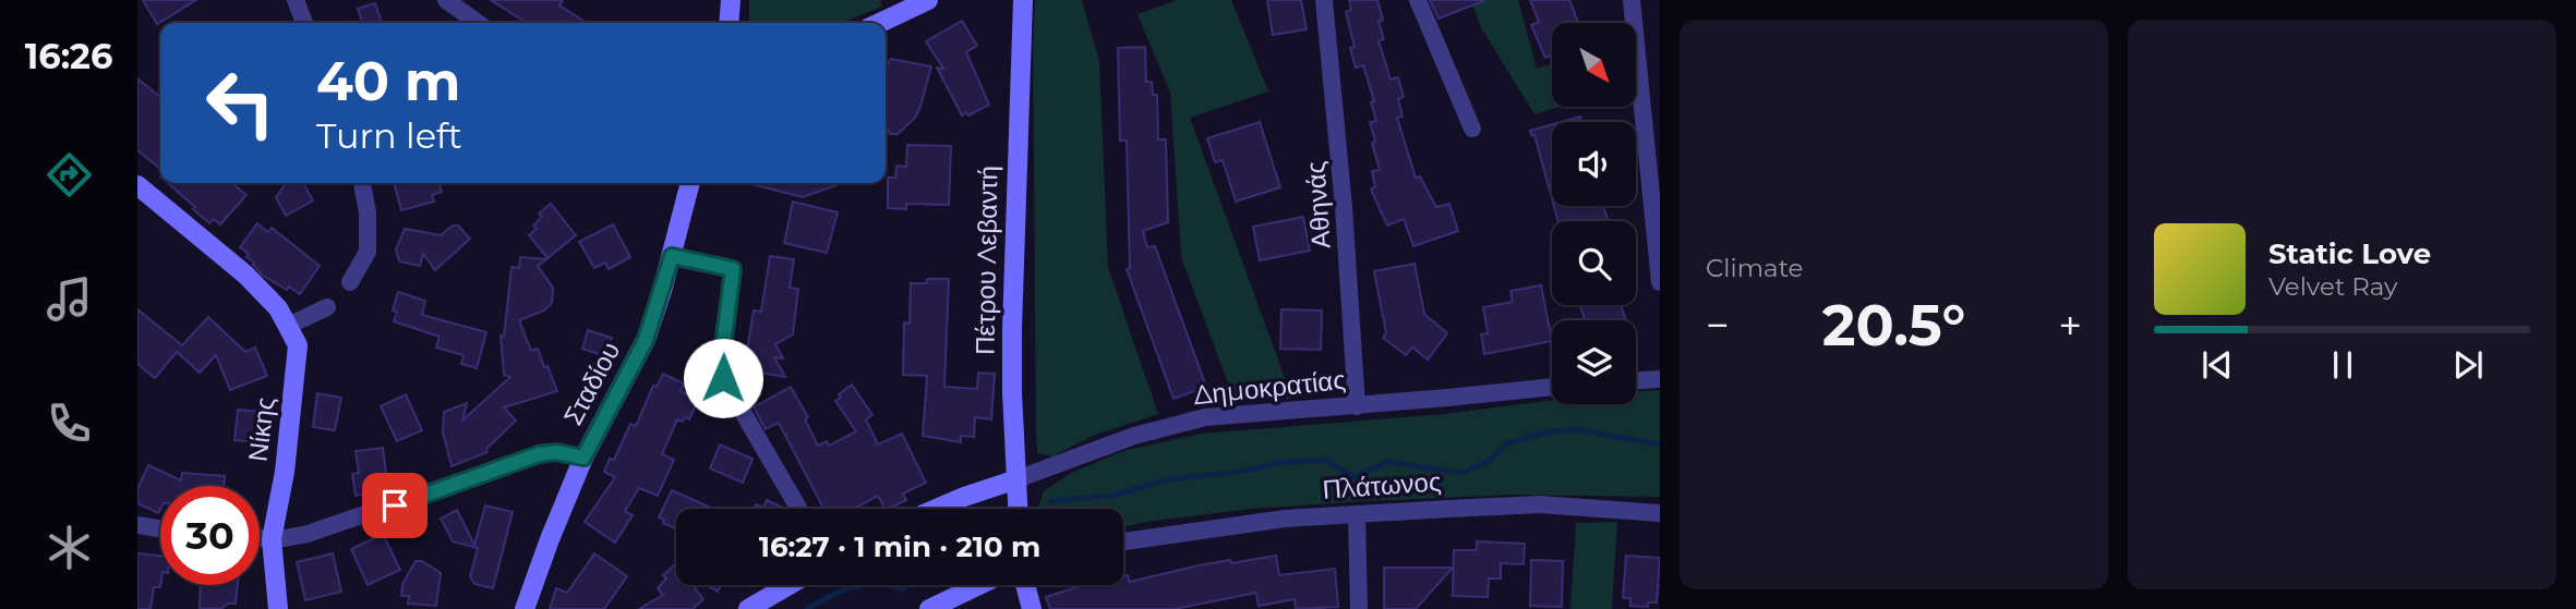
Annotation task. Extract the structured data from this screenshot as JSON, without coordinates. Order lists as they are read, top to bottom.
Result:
{
  "streets": {
    "street": [
      "Αθηνάς",
      "Πέτρου Λεβαντή",
      "Σταδίου",
      "Δημοκρατίας",
      "Νίκης",
      "Πλάτωνος"
    ]
  },
  "crossings": [
    ["Αθηνάς", "Δημοκρατίας"],
    ["Πέτρου Λεβαντή", "Δημοκρατίας"]
  ],
  "north": "bottom right",
  "page": {
    "tabs": "16:26",
    "tile": "Climate",
    "turn": ["40 m", "Turn left"],
    "song": ["Static Love", "Velvet Ray"],
    "heat": ["−", "20.5°", "+"],
    "limit": "30",
    "trip": "16:27 · 1 min · 210 m"
  }
}
